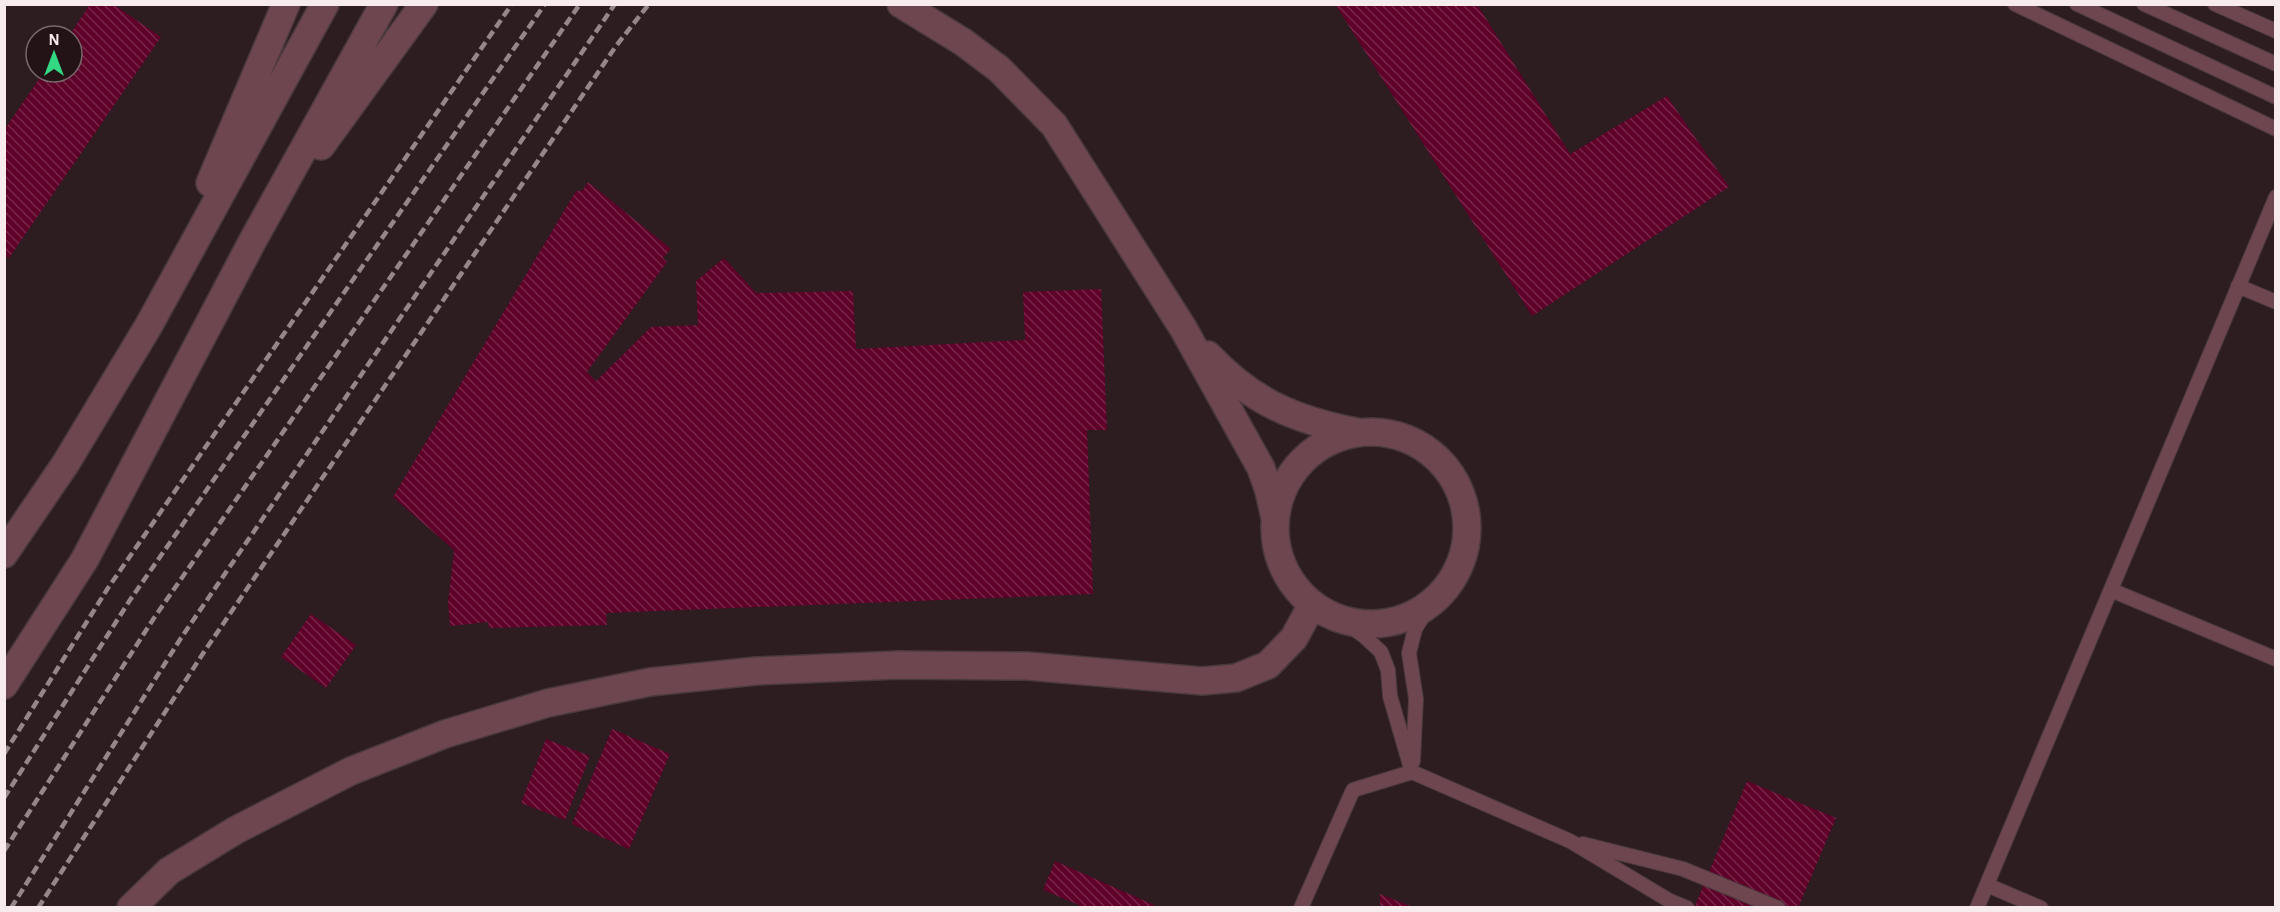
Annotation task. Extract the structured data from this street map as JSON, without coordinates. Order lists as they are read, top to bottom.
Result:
{
  "north": "top"
}
